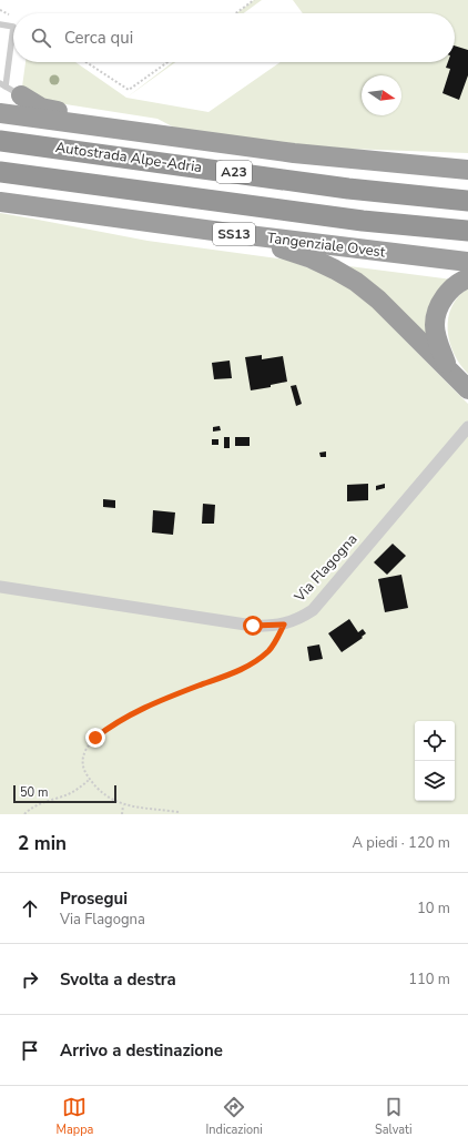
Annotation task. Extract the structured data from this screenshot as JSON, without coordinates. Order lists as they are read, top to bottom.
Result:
{
  "streets": {
    "highway": [
      "Autostrada Alpe-Adria",
      "A23",
      "SS13",
      "Tangenziale Ovest"
    ],
    "street": ["Via Flagogna"]
  },
  "scale_bar": "50 m",
  "north": "right",
  "page": {
    "search": "Cerca qui",
    "scale": "50 m",
    "heading": ["2 min", "A piedi · 120 m"],
    "list": [
      ["Prosegui", "Via Flagogna", "10 m"],
      ["Svolta a destra", "110 m"],
      "Arrivo a destinazione"
    ],
    "nav": ["Mappa", "Indicazioni", "Salvati"]
  }
}
